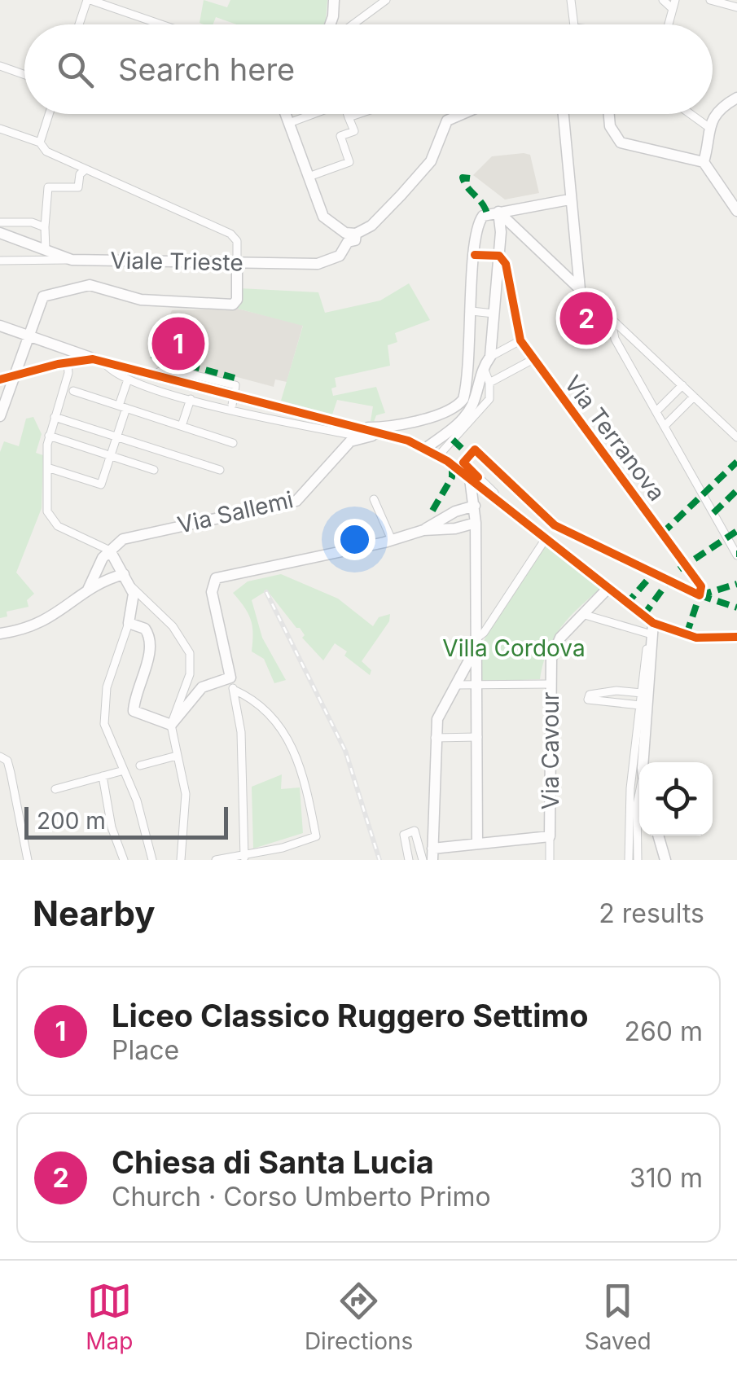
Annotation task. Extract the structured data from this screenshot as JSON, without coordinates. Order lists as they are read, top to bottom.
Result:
{
  "streets": {
    "street": [
      "Viale Trieste",
      "Via Terranova",
      "Via Sallemi",
      "Via Cavour"
    ]
  },
  "parks": ["Villa Cordova"],
  "scale_bar": "200 m",
  "page": {
    "search": "Search here",
    "pins": ["2", "1"],
    "scale": "200 m",
    "heading": ["Nearby", "2 results"],
    "list": [
      {
        "mark": "1",
        "name": "Liceo Classico Ruggero Settimo",
        "note": "Place",
        "value": "260 m"
      },
      {
        "mark": "2",
        "name": "Chiesa di Santa Lucia",
        "note": "Church · Corso Umberto Primo",
        "value": "310 m"
      }
    ],
    "nav": ["Map", "Directions", "Saved"]
  }
}
